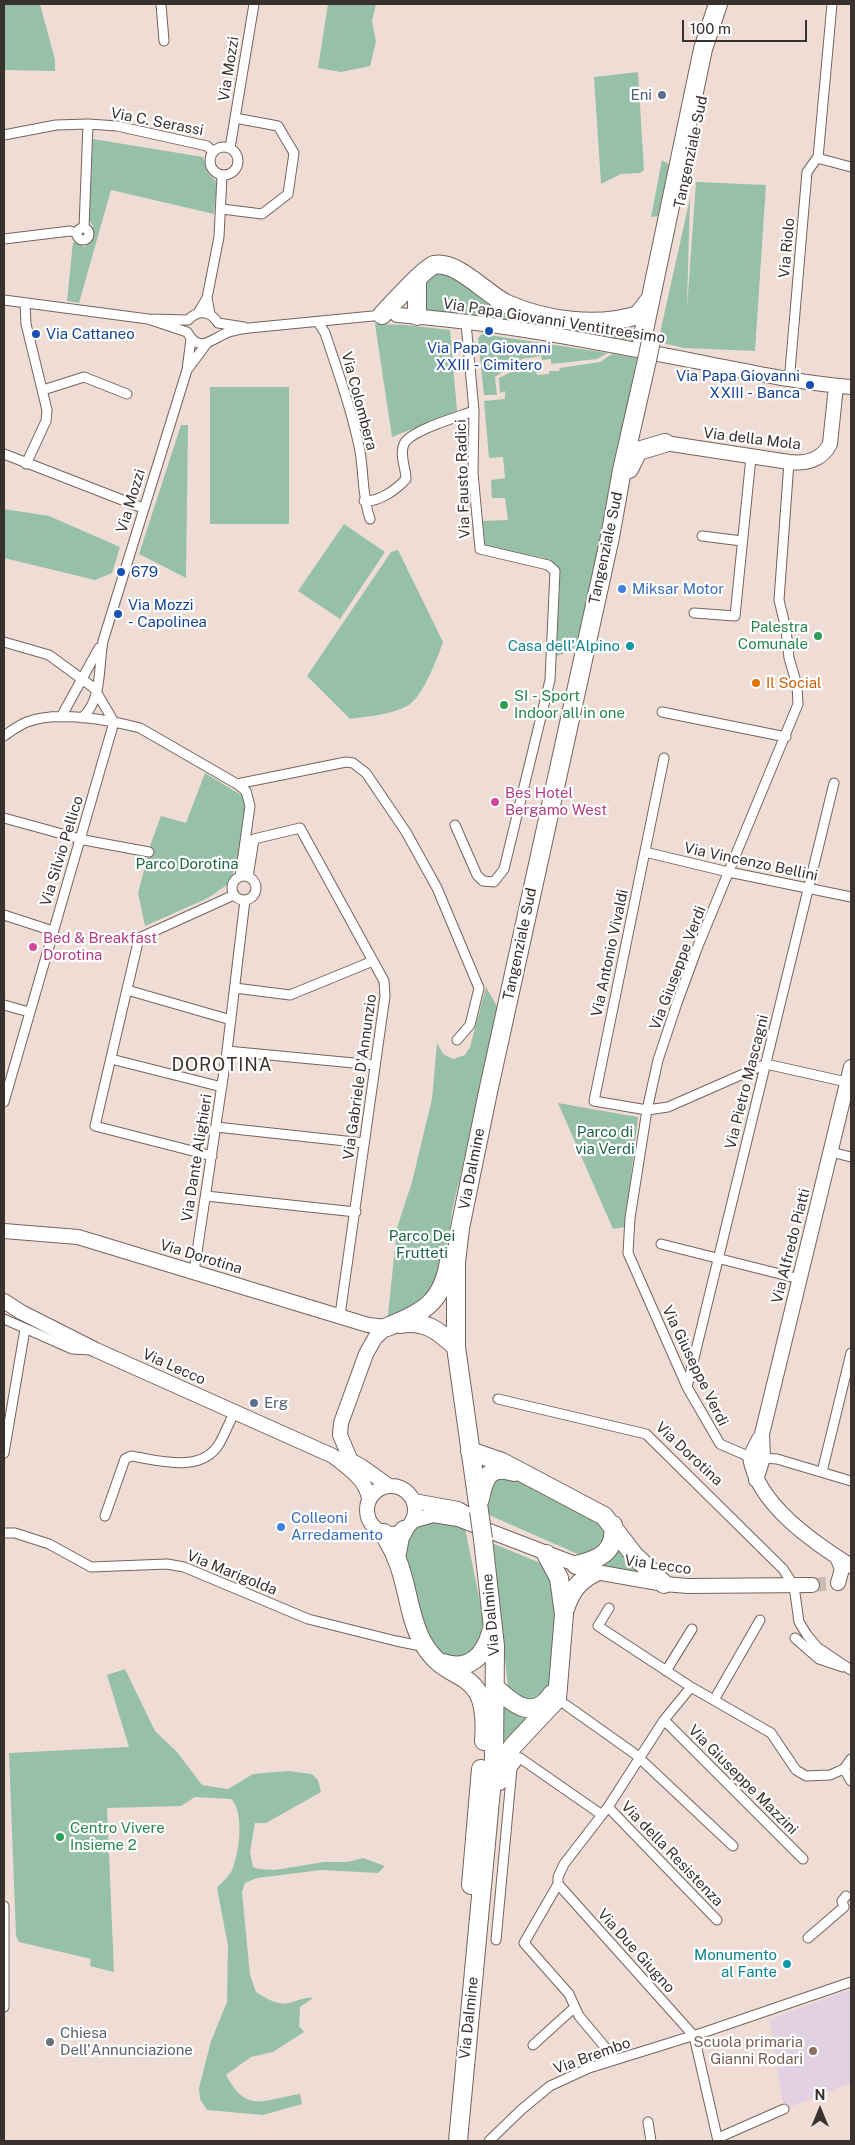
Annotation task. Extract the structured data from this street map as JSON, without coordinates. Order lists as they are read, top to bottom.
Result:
{
  "streets": {
    "highway": ["Tangenziale Sud", "Via Dalmine"],
    "main road": [
      "Via Papa Giovanni Ventitreesimo",
      "Via della Mola",
      "Via Alfredo Piatti",
      "Via Dorotina",
      "Via Lecco"
    ],
    "street": [
      "Via Mozzi",
      "Via C. Serassi",
      "Via Riolo",
      "Via Colombera",
      "Via Fausto Radici",
      "Via Silvio Pellico",
      "Via Vincenzo Bellini",
      "Via Antonio Vivaldi",
      "Via Giuseppe Verdi",
      "Via Gabriele D'Annunzio",
      "Via Pietro Mascagni",
      "Via Dante Alighieri",
      "Via Marigolda",
      "Via Giuseppe Mazzini",
      "Via della Resistenza",
      "Via Due Giugno",
      "Via Brembo"
    ]
  },
  "crossings": [
    ["Via Mozzi", "Via C. Serassi"],
    ["Via Mozzi", "Via Silvio Pellico"],
    ["Tangenziale Sud", "Via Dalmine"],
    ["Via Riolo", "Via Papa Giovanni Ventitreesimo"],
    ["Via Papa Giovanni Ventitreesimo", "Via Colombera"],
    ["Via Papa Giovanni Ventitreesimo", "Via della Mola"],
    ["Via Papa Giovanni Ventitreesimo", "Via Fausto Radici"],
    ["Via della Mola", "Via Giuseppe Verdi"],
    ["Via Vincenzo Bellini", "Via Antonio Vivaldi"],
    ["Via Vincenzo Bellini", "Via Giuseppe Verdi"],
    ["Via Vincenzo Bellini", "Via Pietro Mascagni"],
    ["Via Antonio Vivaldi", "Via Giuseppe Verdi"],
    ["Via Giuseppe Verdi", "Via Pietro Mascagni"],
    ["Via Giuseppe Verdi", "Via Alfredo Piatti"],
    ["Via Gabriele D'Annunzio", "Via Dante Alighieri"],
    ["Via Gabriele D'Annunzio", "Via Dorotina"],
    ["Via Dante Alighieri", "Via Dorotina"],
    ["Via Dorotina", "Via Lecco"],
    ["Via Giuseppe Mazzini", "Via della Resistenza"],
    ["Via della Resistenza", "Via Due Giugno"],
    ["Via Due Giugno", "Via Brembo"]
  ],
  "districts": ["DOROTINA"],
  "parks": ["Parco Dorotina", "Parco di via Verdi", "Parco Dei Frutteti"],
  "places": [
    "Eni",
    "Via Papa Giovanni XXIII - Cimitero",
    "Via Cattaneo",
    "Via Papa Giovanni XXIII - Banca",
    "679",
    "Miksar Motor",
    "Via Mozzi - Capolinea",
    "Palestra Comunale",
    "Casa dell'Alpino",
    "Il Social",
    "SI - Sport Indoor all in one",
    "Bes Hotel Bergamo West",
    "Bed & Breakfast Dorotina",
    "Erg",
    "Colleoni Arredamento",
    "Centro Vivere Insieme 2",
    "Monumento al Fante",
    "Chiesa Dell'Annunciazione",
    "Scuola primaria Gianni Rodari"
  ],
  "scale_bar": "100 m",
  "north": "top"
}
